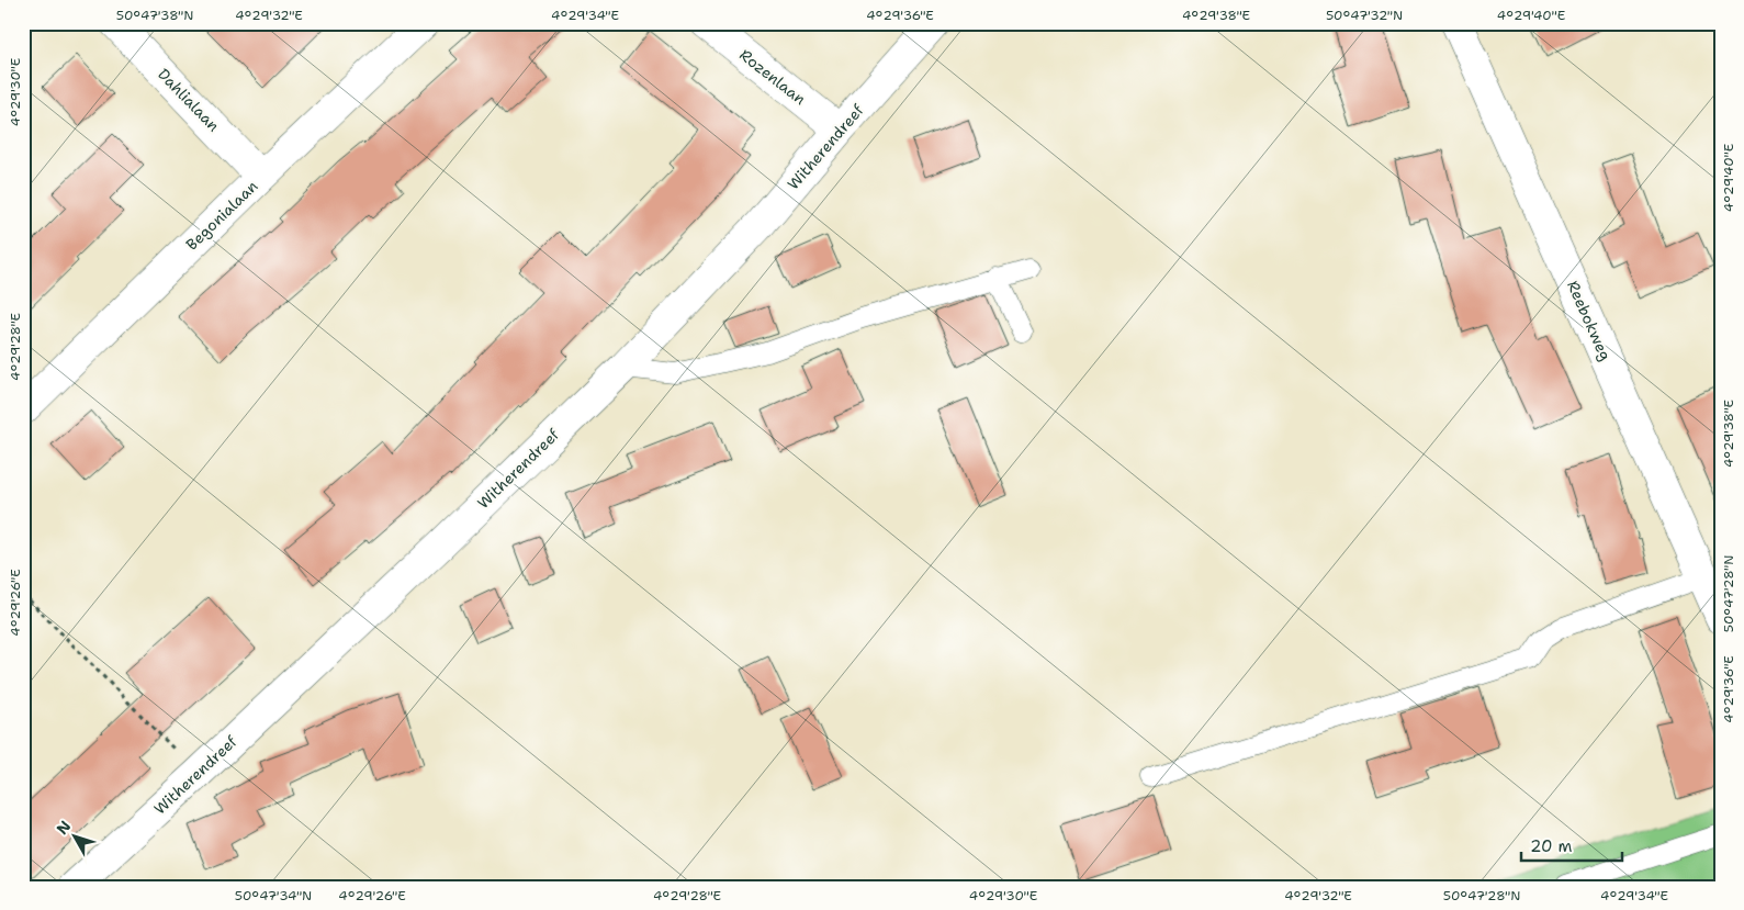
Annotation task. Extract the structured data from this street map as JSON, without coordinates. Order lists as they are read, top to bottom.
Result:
{
  "streets": {
    "street": [
      "Rozenlaan",
      "Dahlialaan",
      "Witherendreef",
      "Begonialaan",
      "Reebokweg"
    ]
  },
  "crossings": [
    ["Rozenlaan", "Witherendreef"],
    ["Dahlialaan", "Begonialaan"]
  ],
  "scale_bar": "20 m",
  "north": "top left",
  "coordinates": [
    "50°47'38\"N",
    "4°29'32\"E",
    "4°29'34\"E",
    "4°29'36\"E",
    "4°29'38\"E",
    "50°47'32\"N",
    "4°29'40\"E",
    "4°29'30\"E",
    "4°29'28\"E",
    "50°47'28\"N",
    "4°29'26\"E",
    "50°47'34\"N"
  ]
}
